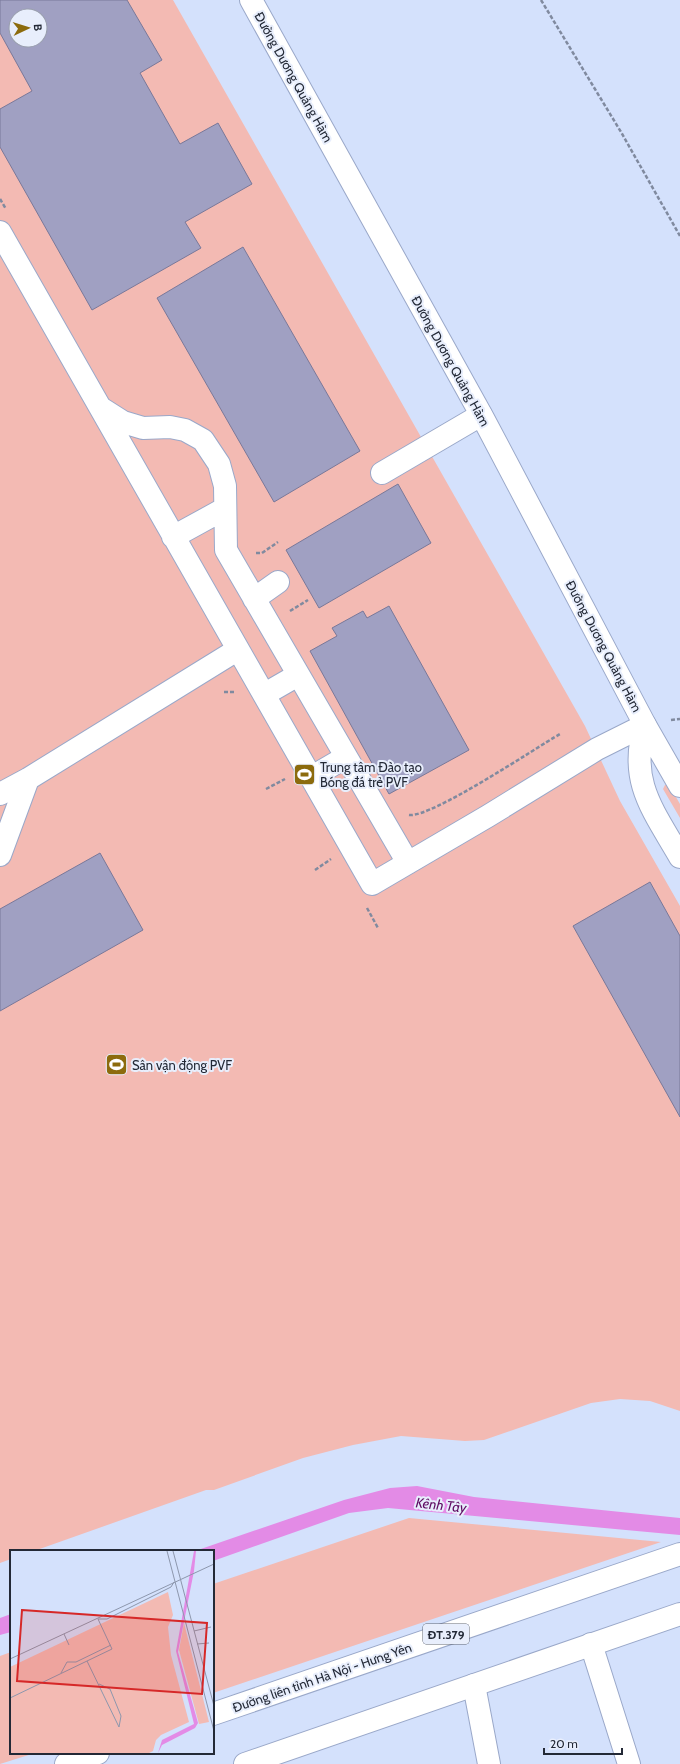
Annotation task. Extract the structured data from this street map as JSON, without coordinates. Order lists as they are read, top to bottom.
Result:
{
  "streets": {
    "main road": ["Đường Dương Quảng Hàm", "ĐT.379", "Đường liên tỉnh Hà Nội - Hưng Yên"]
  },
  "water": ["Kênh Tây"],
  "places": {
    "sports": ["Trung tâm Đào tạo Bóng đá trẻ PVF", "Sân vận động PVF"]
  },
  "scale_bar": "20 m",
  "north": "right"
}
